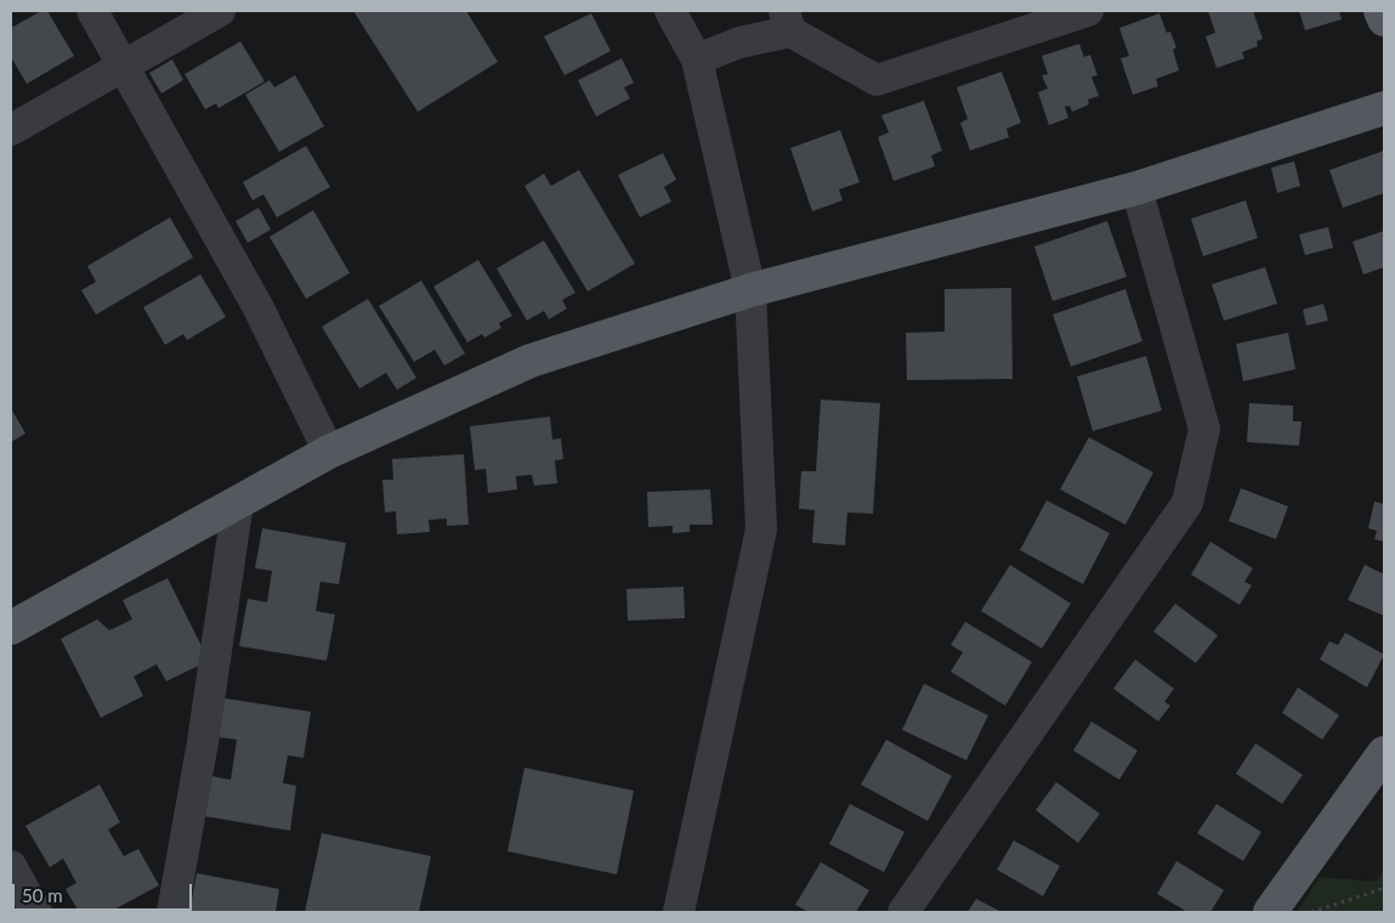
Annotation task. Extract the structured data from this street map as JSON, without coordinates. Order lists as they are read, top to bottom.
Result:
{
  "scale_bar": "50 m"
}
